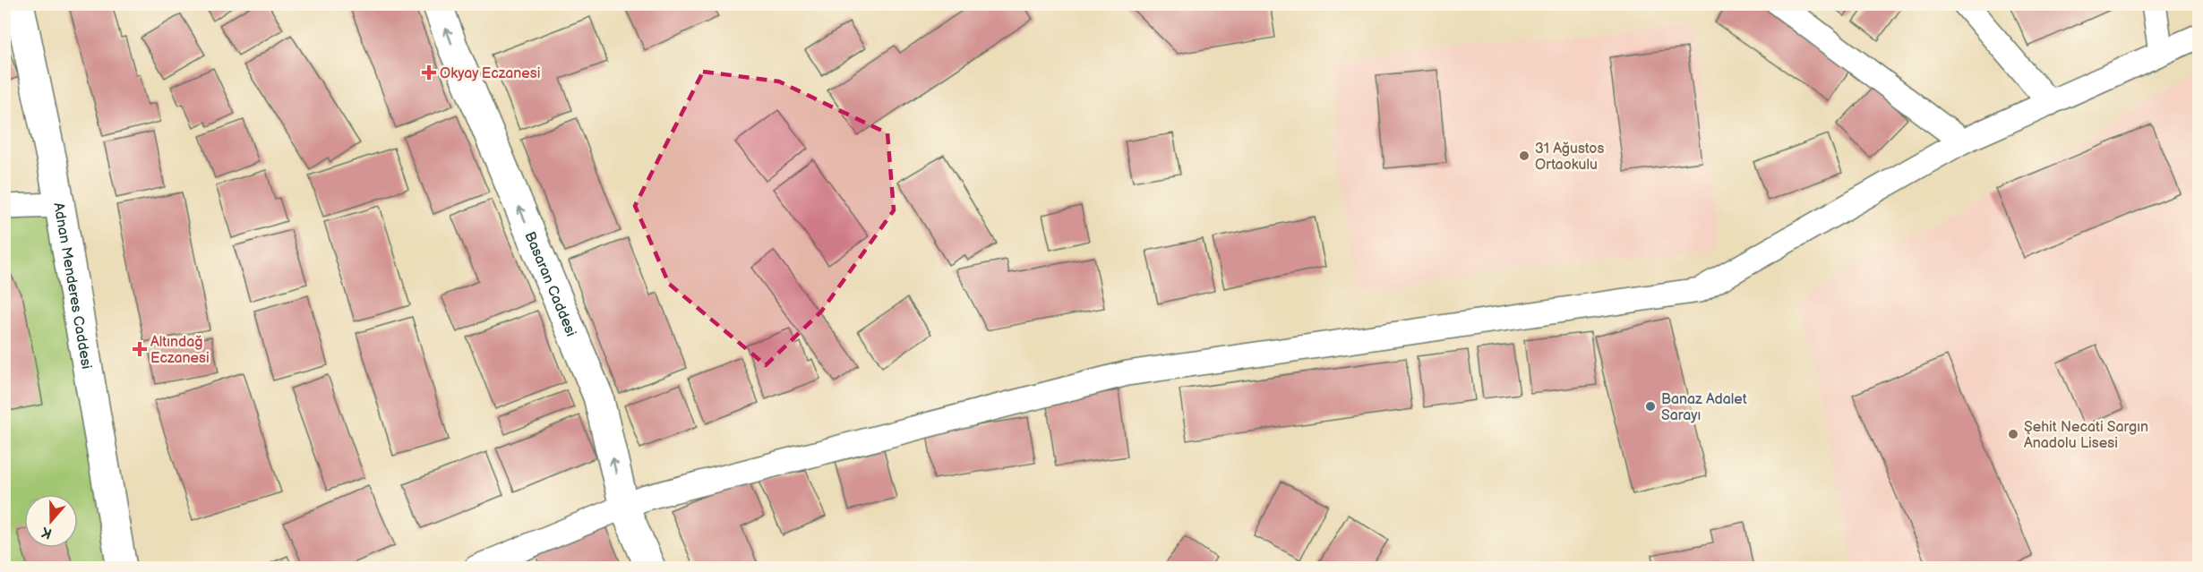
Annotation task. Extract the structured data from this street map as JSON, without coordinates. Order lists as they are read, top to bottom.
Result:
{
  "streets": {
    "street": ["Basaran Caddesi", "Adnan Menderes Caddesi"]
  },
  "one_way": ["Basaran Caddesi"],
  "places": {
    "health": ["Okyay Eczanesi", "Altındağ Eczanesi"],
    "other": ["31 Ağustos Ortaokulu", "Banaz Adalet Sarayı", "Şehit Necati Sargın Anadolu Lisesi"]
  },
  "north": "bottom"
}
